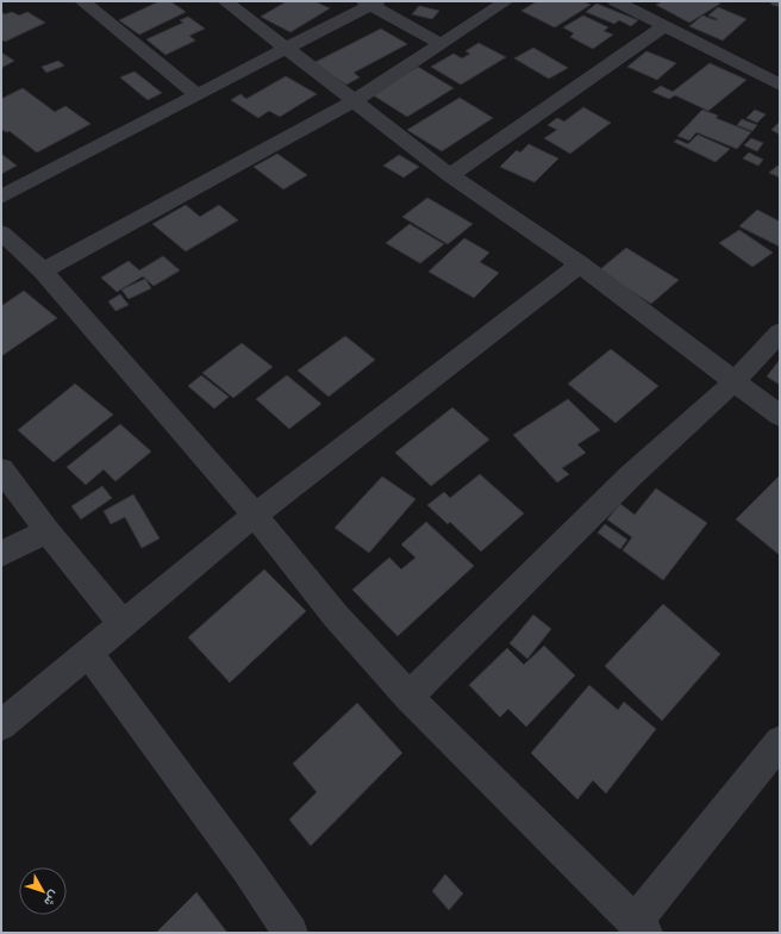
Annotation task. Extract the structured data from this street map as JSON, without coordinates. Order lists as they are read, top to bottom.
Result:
{
  "north": "bottom right"
}
